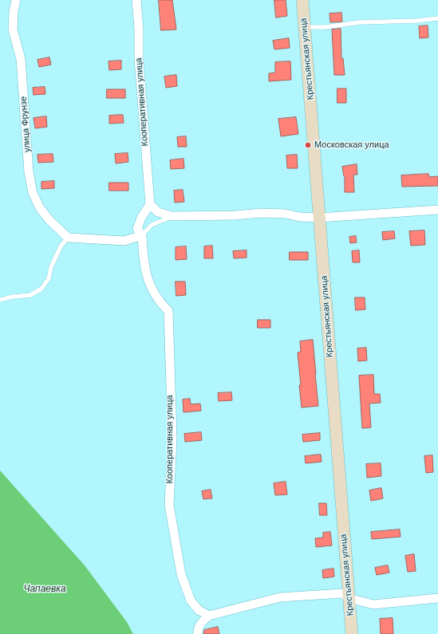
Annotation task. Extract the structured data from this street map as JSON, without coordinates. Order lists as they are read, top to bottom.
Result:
{
  "streets": {
    "street": ["Крестьянская улица", "Кооперативная улица", "улица Фрунзе"]
  },
  "water": ["Чапаевка"],
  "places": ["Московская улица"]
}
